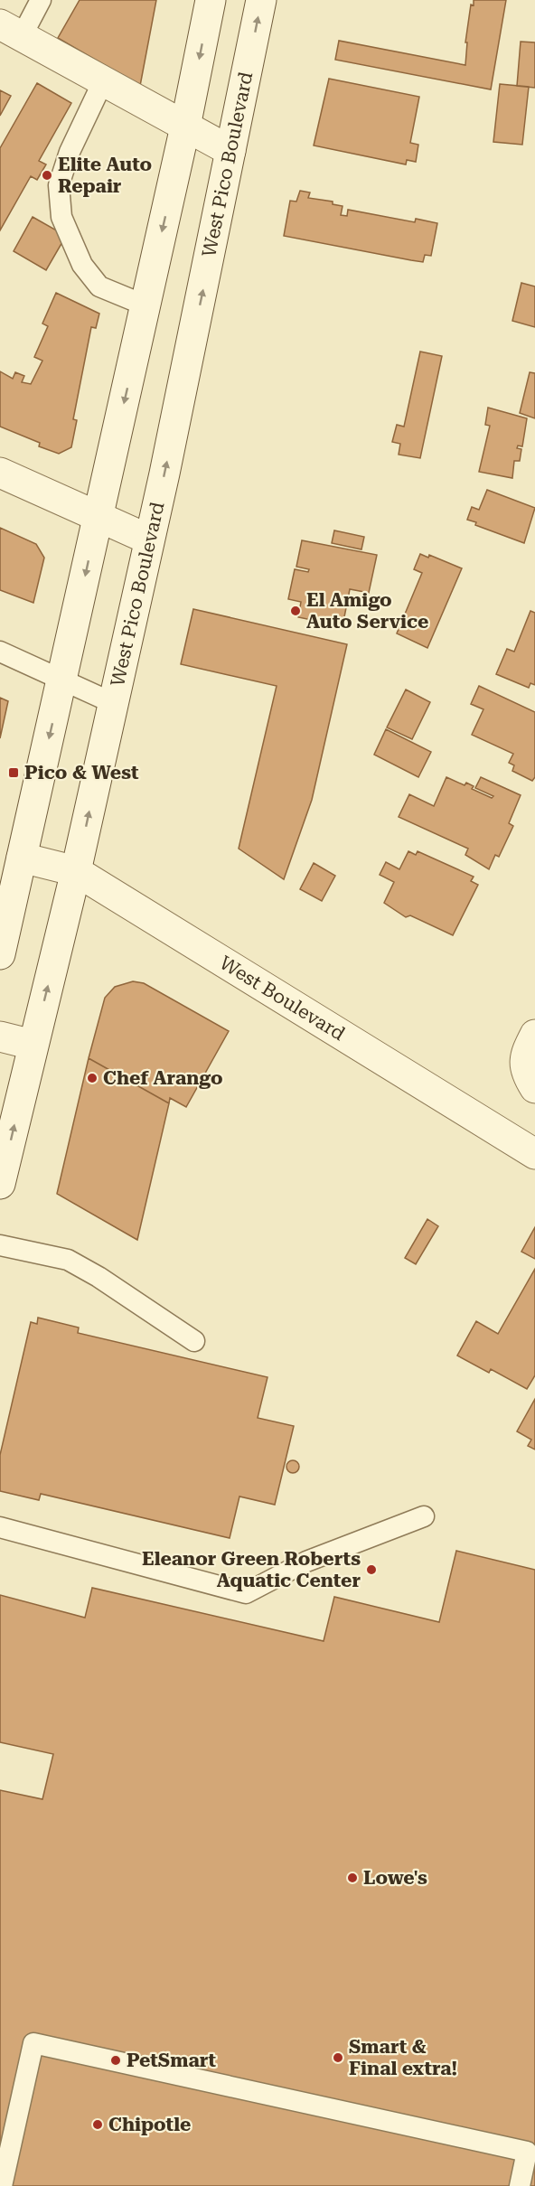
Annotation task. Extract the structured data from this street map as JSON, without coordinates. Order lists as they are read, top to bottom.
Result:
{
  "streets": {
    "main road": ["West Pico Boulevard", "West Boulevard"]
  },
  "crossings": [
    ["West Pico Boulevard", "West Boulevard"]
  ],
  "places": {
    "other": [
      "Elite Auto Repair",
      "El Amigo Auto Service",
      "Chef Arango",
      "Eleanor Green Roberts Aquatic Center",
      "Lowe's",
      "Smart & Final extra!",
      "PetSmart",
      "Chipotle"
    ],
    "transit": ["Pico & West"]
  }
}
